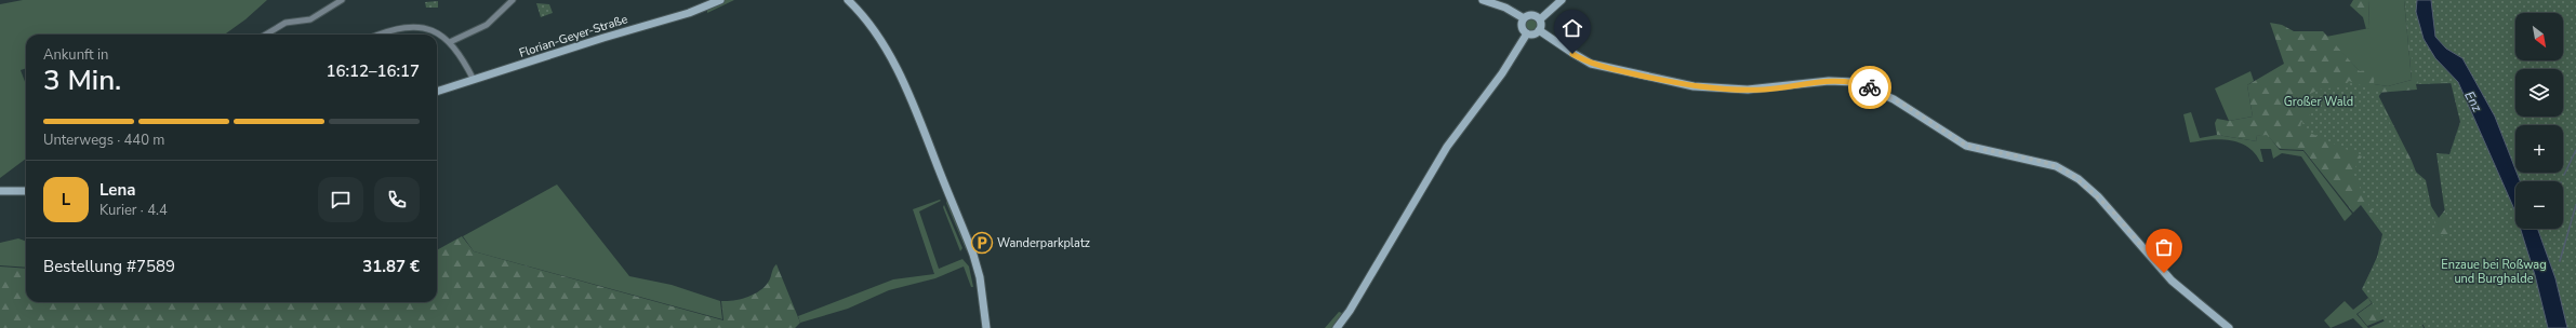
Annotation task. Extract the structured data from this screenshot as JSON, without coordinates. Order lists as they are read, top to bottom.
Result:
{
  "streets": {
    "street": ["Florian-Geyer-Straße"]
  },
  "water": ["Enz"],
  "parks": ["Großer Wald", "Enzaue bei Roßwag und Burghalde"],
  "places": {
    "parking": ["Wanderparkplatz"]
  },
  "north": "bottom right",
  "page": {
    "map_buttons": ["+", "−"],
    "heading": ["3 Min.", "Ankunft in", "16:12–16:17"],
    "panel": [
      "Lena",
      "Kurier · 4.4",
      "Bestellung #7589",
      "31.87 €"
    ],
    "bar": "Unterwegs · 440 m",
    "round": "L"
  }
}
